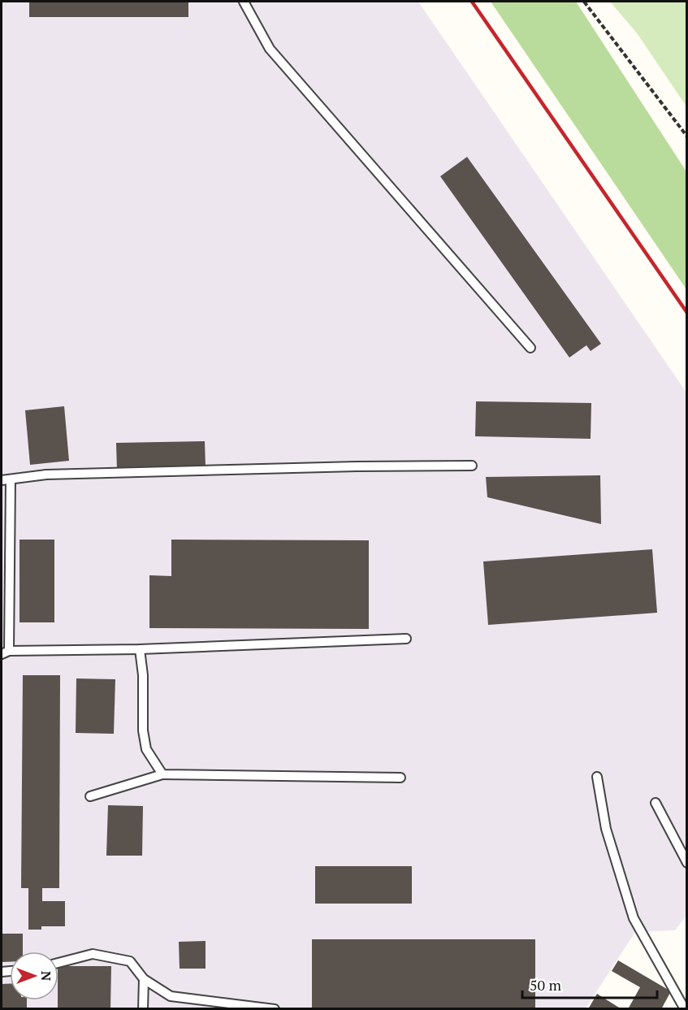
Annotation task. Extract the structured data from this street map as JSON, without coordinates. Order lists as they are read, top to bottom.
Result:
{
  "scale_bar": "50 m",
  "north": "right"
}
